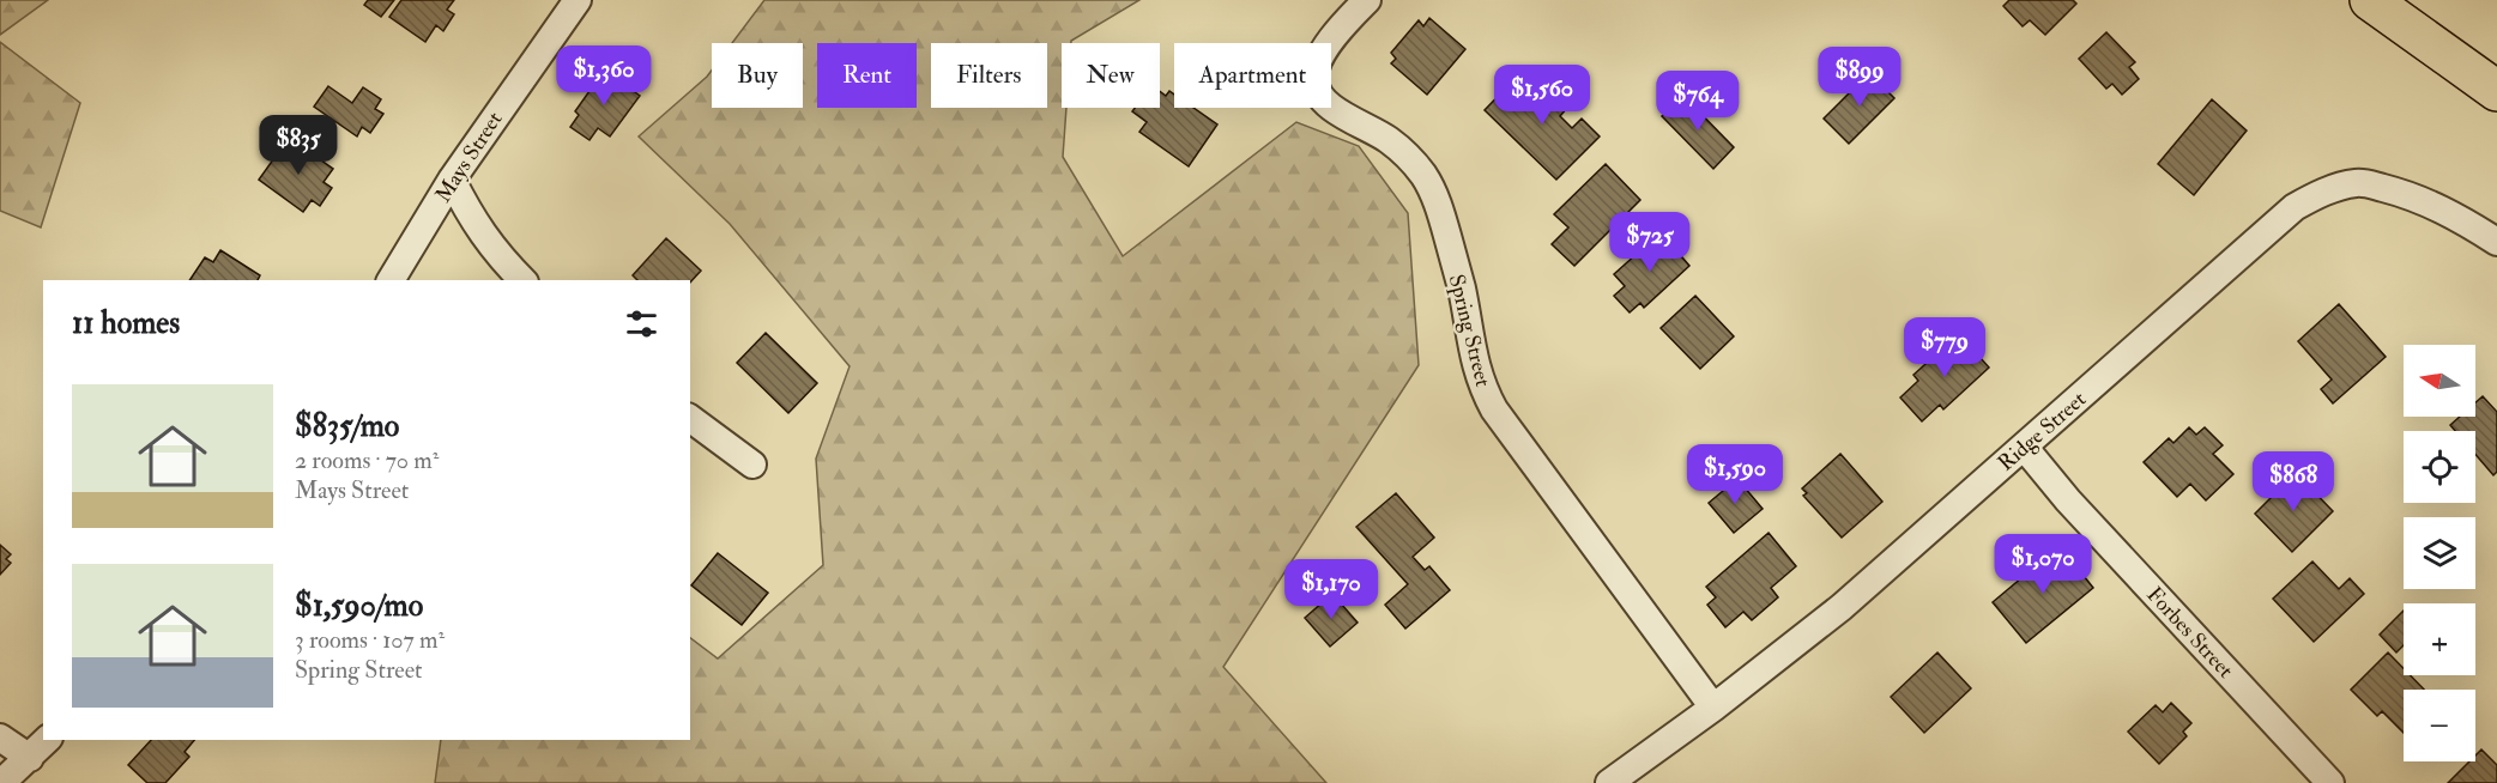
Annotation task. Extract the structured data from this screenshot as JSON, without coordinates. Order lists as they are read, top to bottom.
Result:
{
  "streets": {
    "street": [
      "Mays Street",
      "Spring Street",
      "Ridge Street",
      "Forbes Street"
    ]
  },
  "crossings": [
    ["Spring Street", "Ridge Street"],
    ["Ridge Street", "Forbes Street"]
  ],
  "north": "left",
  "page": {
    "chip": [
      "Buy",
      "Rent",
      "Filters",
      "New",
      "Apartment"
    ],
    "price": [
      "$1,360",
      "$899",
      "$1,560",
      "$764",
      "$835",
      "$725",
      "$779",
      "$1,590",
      "$868",
      "$1,070",
      "$1,170"
    ],
    "heading": "11 homes",
    "map_buttons": ["+", "−"],
    "list": [
      {
        "name": "$835/mo",
        "note": "2 rooms · 70 m² · Mays Street"
      },
      {
        "name": "$1,590/mo",
        "note": "3 rooms · 107 m² · Spring Street"
      }
    ]
  }
}
